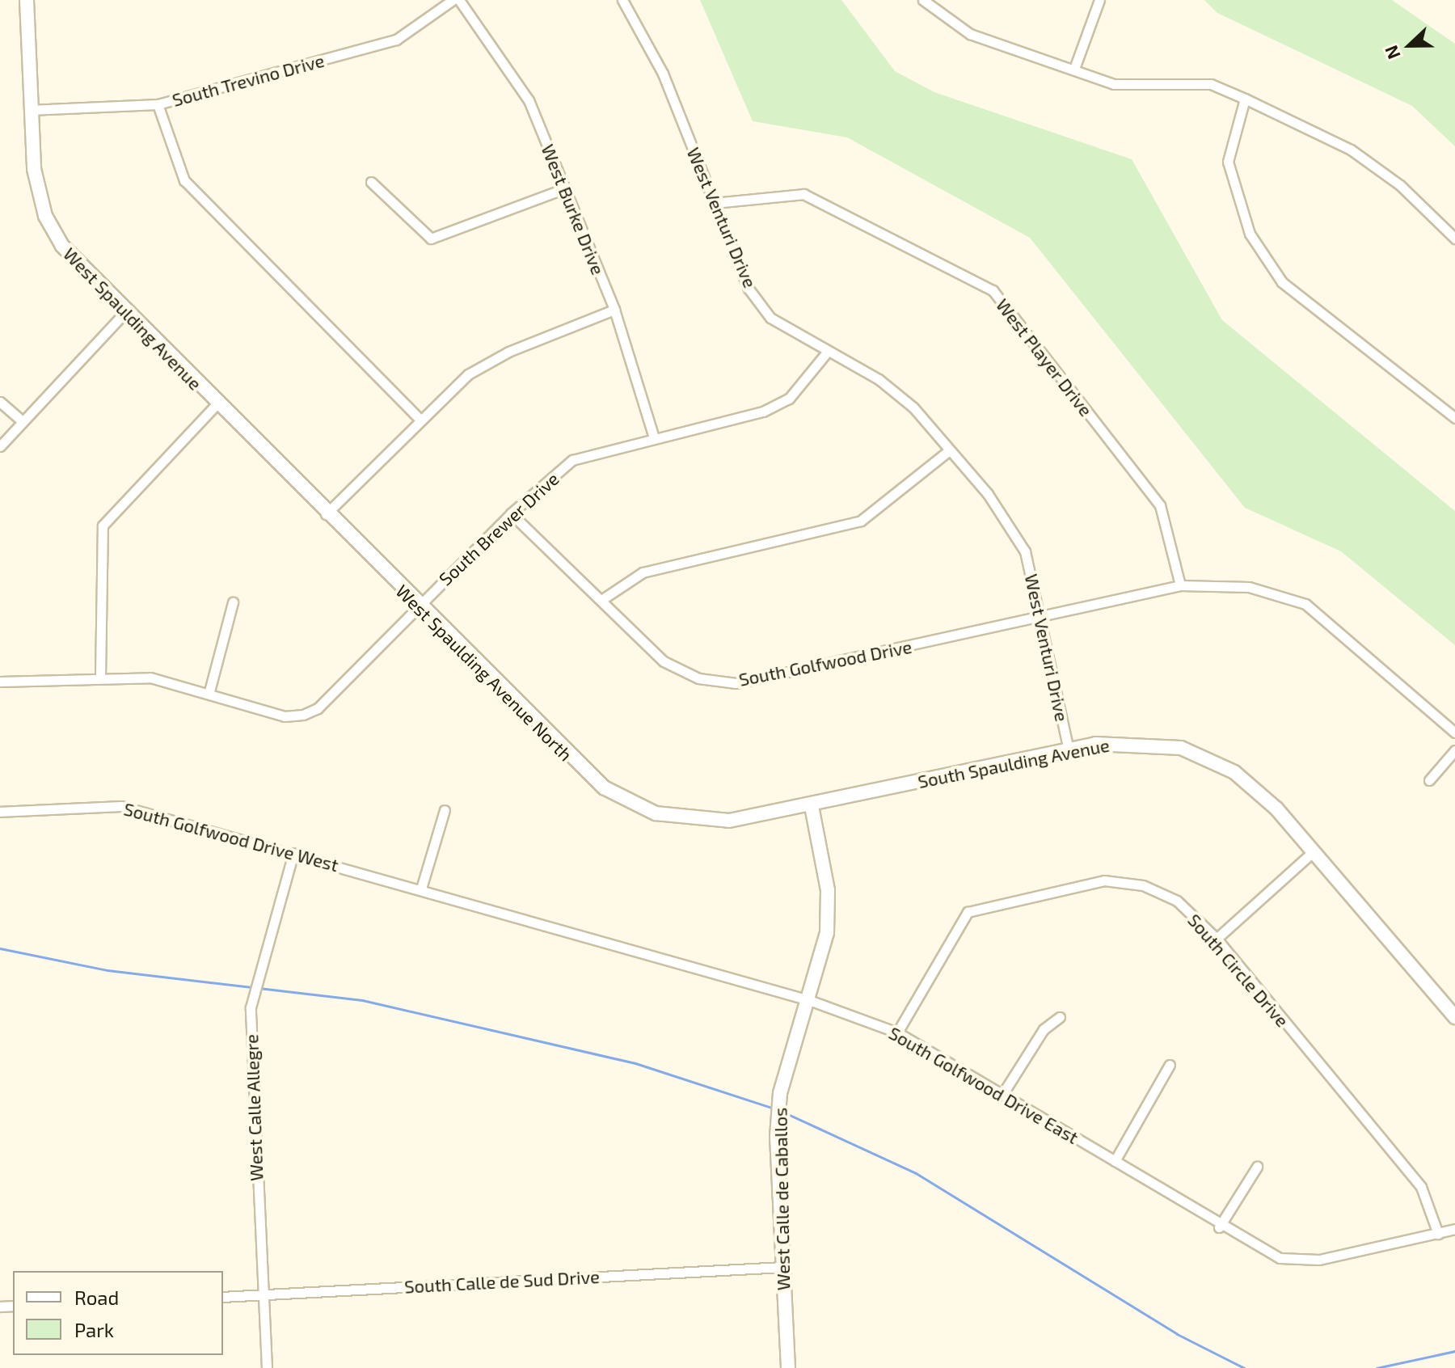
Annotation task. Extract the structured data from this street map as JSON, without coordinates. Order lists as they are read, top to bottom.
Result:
{
  "streets": {
    "street": [
      "South Trevino Drive",
      "West Burke Drive",
      "West Venturi Drive",
      "West Spaulding Avenue",
      "West Player Drive",
      "South Brewer Drive",
      "South Golfwood Drive",
      "West Spaulding Avenue North",
      "South Spaulding Avenue",
      "South Golfwood Drive West",
      "South Circle Drive",
      "South Golfwood Drive East",
      "West Calle Allegre",
      "West Calle de Caballos",
      "South Calle de Sud Drive"
    ]
  },
  "crossings": [
    ["South Trevino Drive", "West Spaulding Avenue"],
    ["West Burke Drive", "South Brewer Drive"],
    ["West Venturi Drive", "West Player Drive"],
    ["West Venturi Drive", "South Brewer Drive"],
    ["West Venturi Drive", "South Golfwood Drive"],
    ["West Venturi Drive", "South Spaulding Avenue"],
    ["West Spaulding Avenue", "West Spaulding Avenue North"],
    ["West Player Drive", "South Golfwood Drive"],
    ["South Brewer Drive", "South Golfwood Drive"],
    ["South Brewer Drive", "West Spaulding Avenue North"],
    ["West Spaulding Avenue North", "South Spaulding Avenue"],
    ["South Spaulding Avenue", "West Calle de Caballos"],
    ["South Golfwood Drive West", "South Golfwood Drive East"],
    ["South Golfwood Drive West", "West Calle Allegre"],
    ["South Circle Drive", "South Golfwood Drive East"],
    ["South Golfwood Drive East", "West Calle de Caballos"],
    ["West Calle Allegre", "South Calle de Sud Drive"],
    ["West Calle de Caballos", "South Calle de Sud Drive"]
  ],
  "legend": ["Road", "Park"],
  "north": "left"
}
